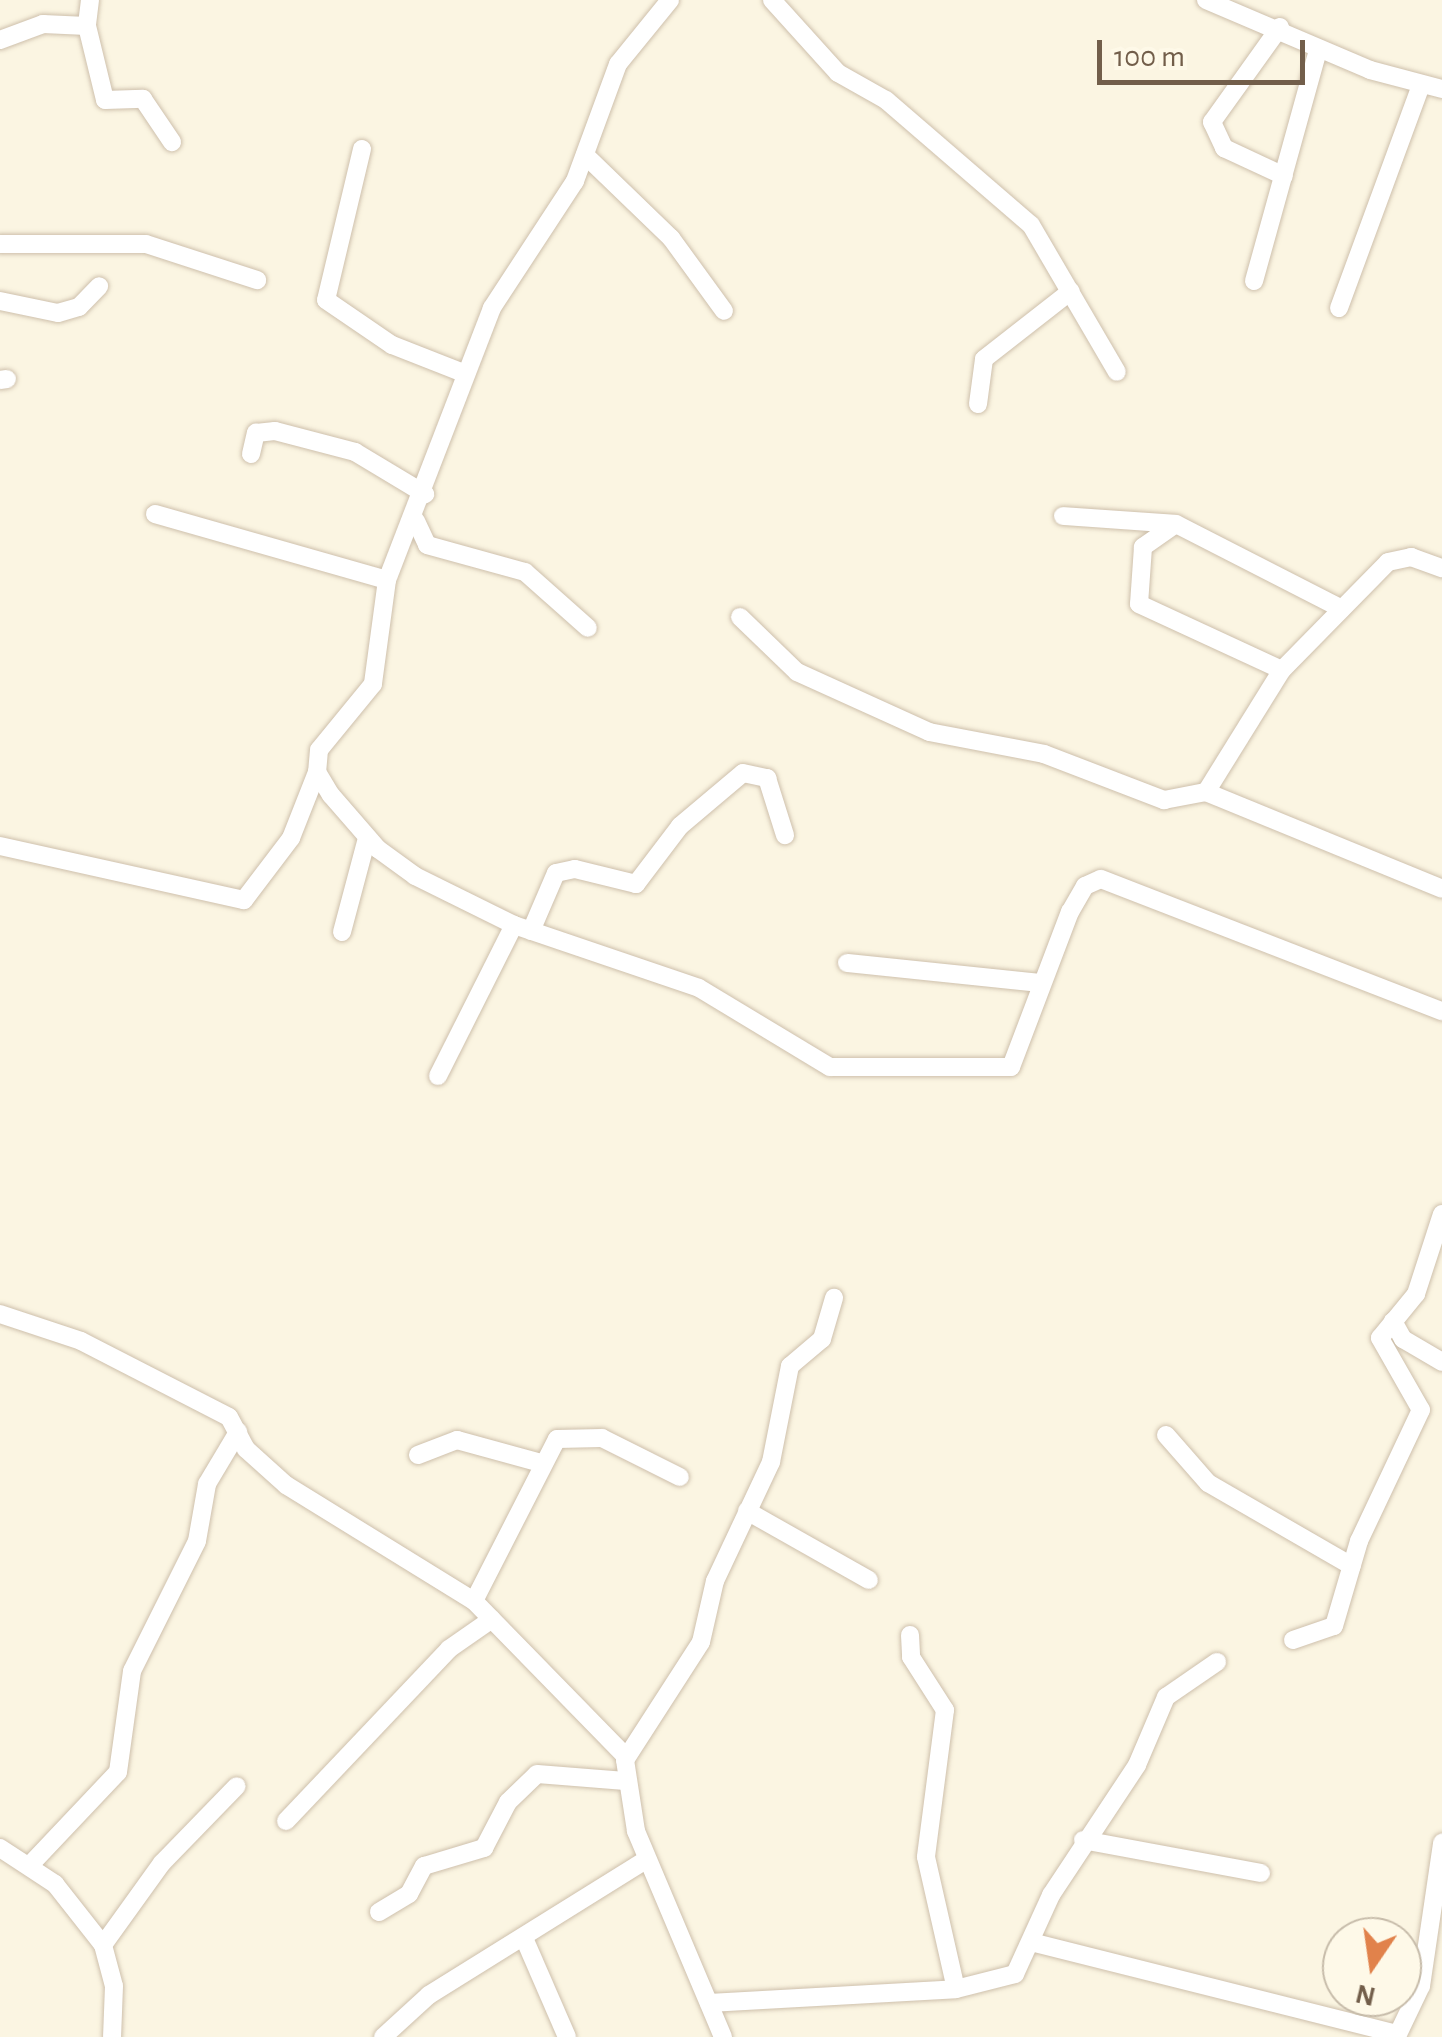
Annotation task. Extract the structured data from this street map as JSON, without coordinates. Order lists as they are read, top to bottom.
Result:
{
  "scale_bar": "100 m",
  "north": "bottom"
}
